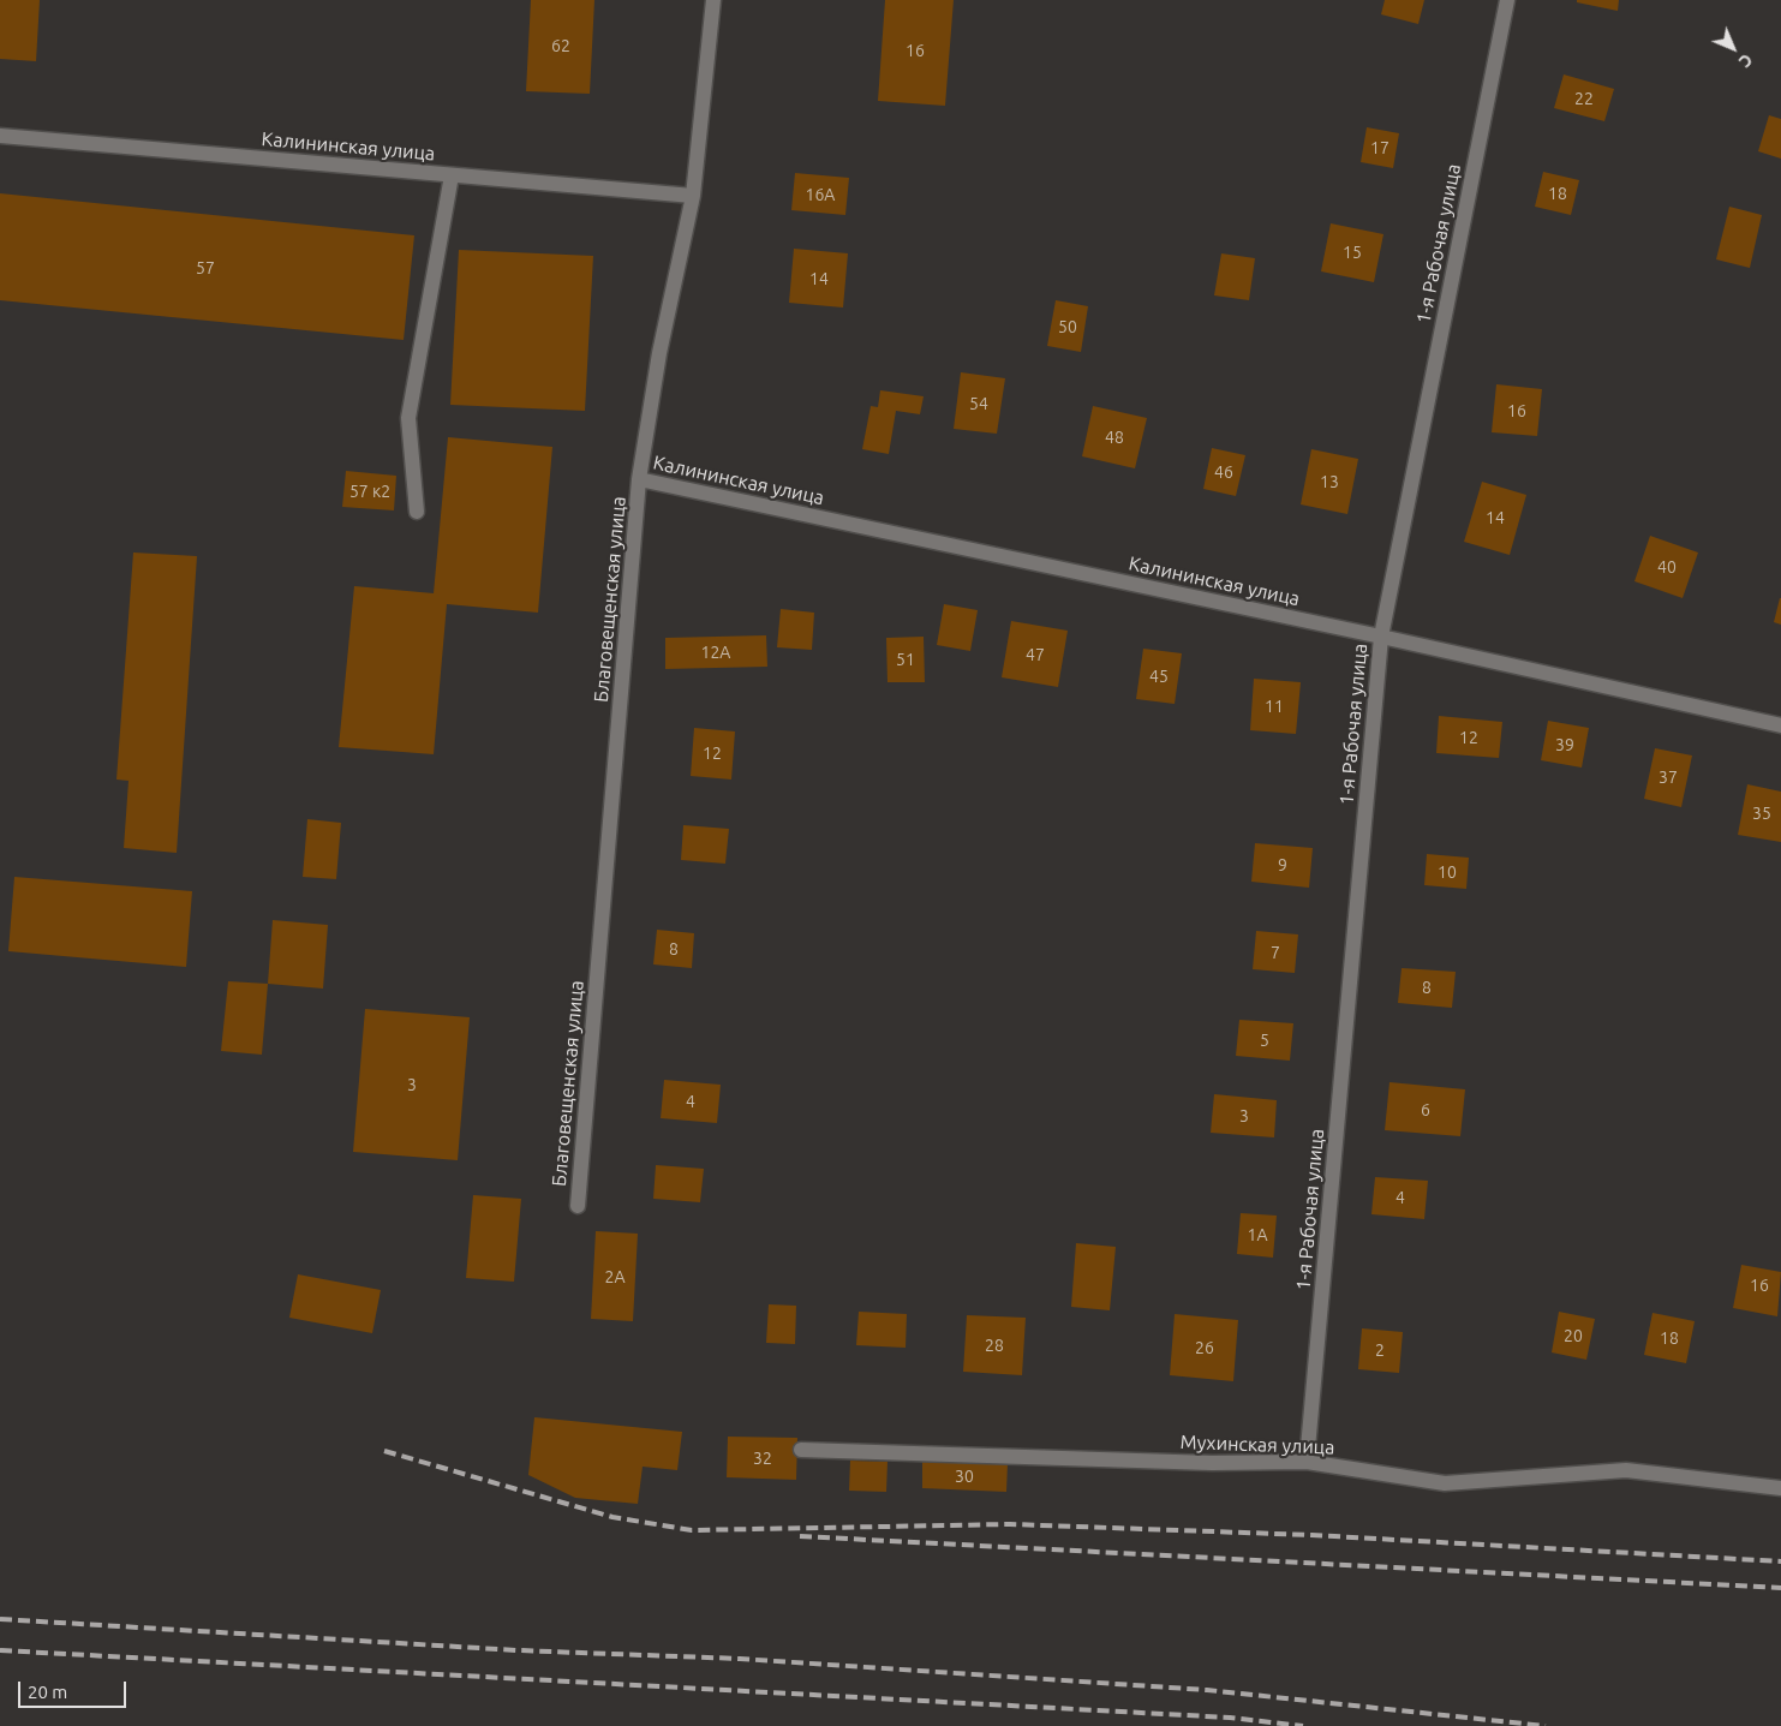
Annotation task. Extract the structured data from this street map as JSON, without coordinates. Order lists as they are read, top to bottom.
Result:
{
  "streets": {
    "street": [
      "Калининская улица",
      "1-я Рабочая улица",
      "Благовещенская улица",
      "Мухинская улица"
    ]
  },
  "crossings": [
    ["Калининская улица", "1-я Рабочая улица"],
    ["Калининская улица", "Благовещенская улица"],
    ["1-я Рабочая улица", "Мухинская улица"]
  ],
  "house_numbers": [
    "62",
    "16",
    "22",
    "17",
    "18",
    "16А",
    "15",
    "57",
    "14",
    "50",
    "54",
    "16",
    "48",
    "46",
    "13",
    "57 к2",
    "14",
    "40",
    "12А",
    "47",
    "51",
    "45",
    "11",
    "12",
    "39",
    "12",
    "37",
    "35",
    "9",
    "10",
    "8",
    "7",
    "8",
    "5",
    "3",
    "4",
    "6",
    "3",
    "4",
    "1А",
    "2А",
    "16",
    "20",
    "18",
    "28",
    "26",
    "2",
    "32",
    "30"
  ],
  "scale_bar": "20 m",
  "north": "bottom right"
}
